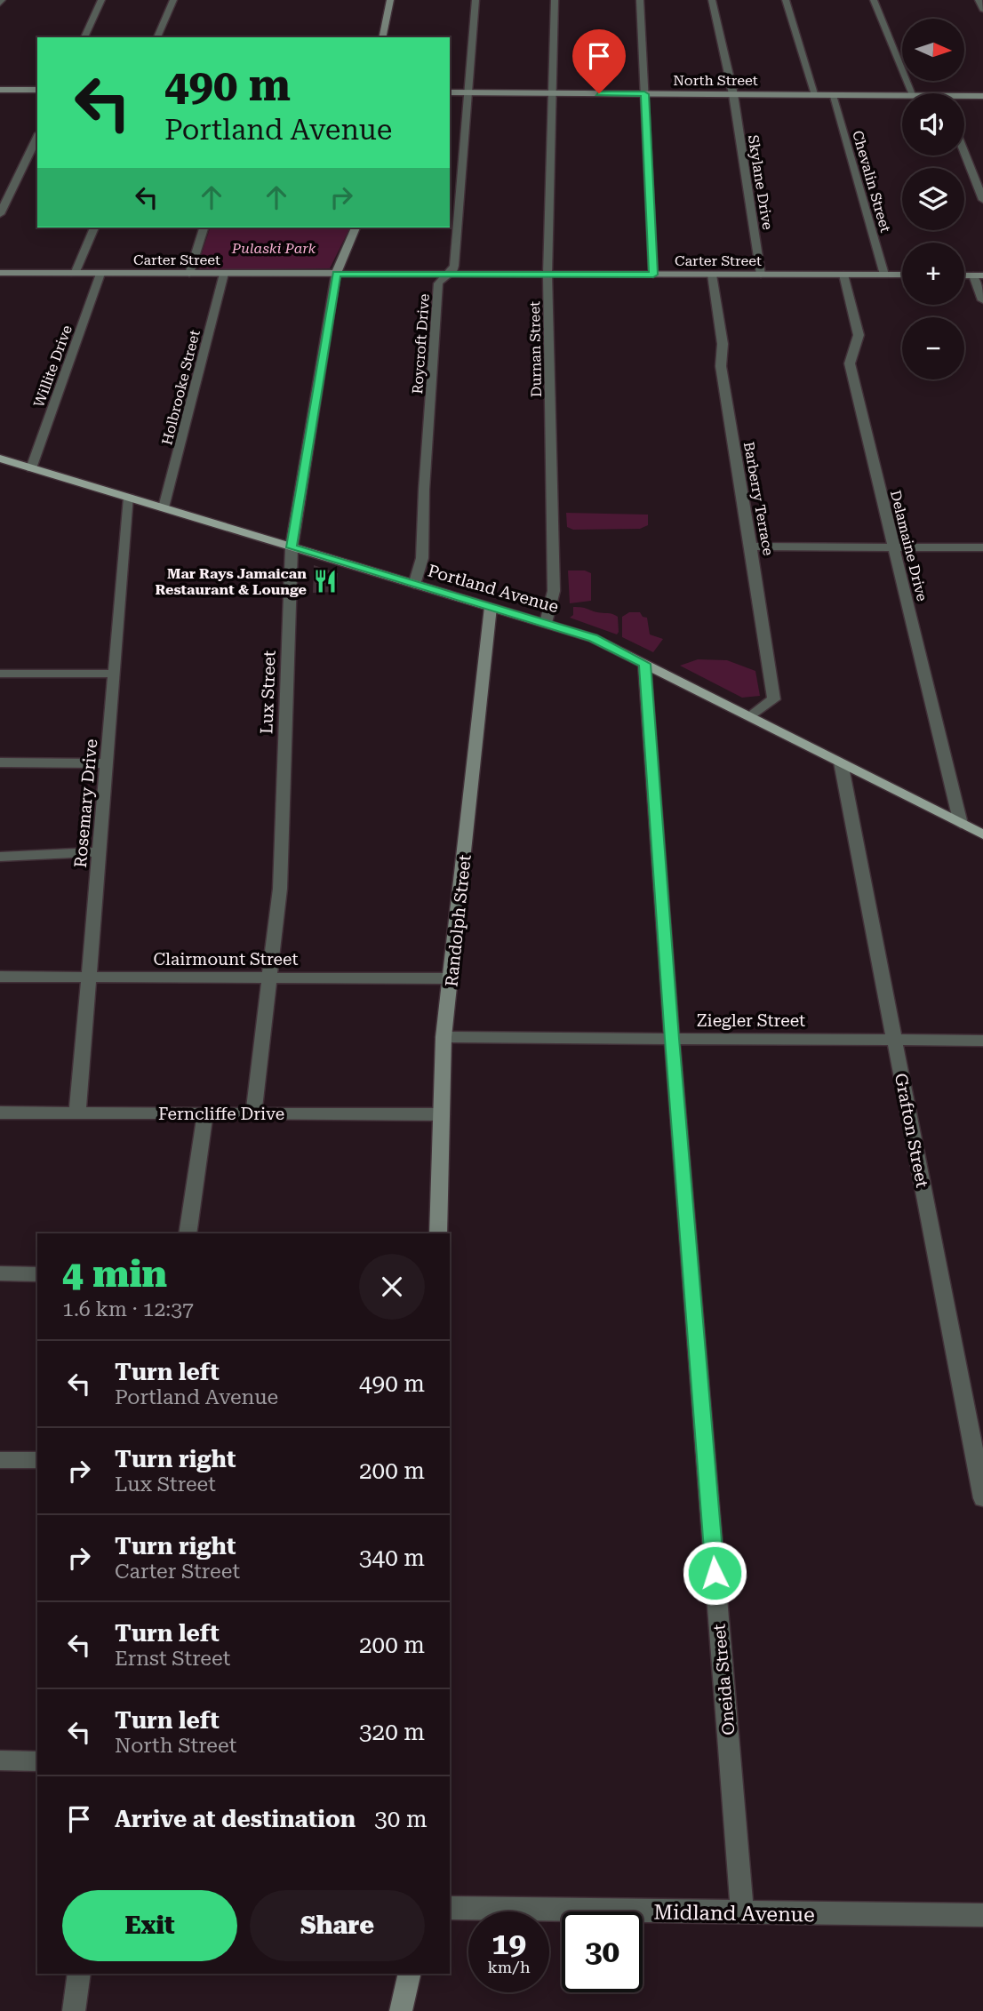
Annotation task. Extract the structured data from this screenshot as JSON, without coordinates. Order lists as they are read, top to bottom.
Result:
{
  "streets": {
    "main road": ["Portland Avenue"],
    "street": [
      "North Street",
      "Chevalin Street",
      "Skylane Drive",
      "Carter Street",
      "Roycroft Drive",
      "Durnan Street",
      "Willite Drive",
      "Holbrooke Street",
      "Barberry Terrace",
      "Delamaine Drive",
      "Lux Street",
      "Rosemary Drive",
      "Randolph Street",
      "Clairmount Street",
      "Ziegler Street",
      "Ferncliffe Drive",
      "Grafton Street",
      "Oneida Street",
      "Midland Avenue"
    ]
  },
  "crossings": [
    ["North Street", "Chevalin Street"],
    ["North Street", "Skylane Drive"],
    ["North Street", "Roycroft Drive"],
    ["North Street", "Durnan Street"],
    ["Chevalin Street", "Carter Street"],
    ["Skylane Drive", "Carter Street"],
    ["Carter Street", "Roycroft Drive"],
    ["Carter Street", "Durnan Street"],
    ["Carter Street", "Willite Drive"],
    ["Carter Street", "Holbrooke Street"],
    ["Carter Street", "Barberry Terrace"],
    ["Carter Street", "Delamaine Drive"],
    ["Carter Street", "Lux Street"],
    ["Roycroft Drive", "Portland Avenue"],
    ["Durnan Street", "Portland Avenue"],
    ["Willite Drive", "Portland Avenue"],
    ["Holbrooke Street", "Portland Avenue"],
    ["Barberry Terrace", "Portland Avenue"],
    ["Delamaine Drive", "Portland Avenue"],
    ["Portland Avenue", "Lux Street"],
    ["Portland Avenue", "Rosemary Drive"],
    ["Portland Avenue", "Randolph Street"],
    ["Portland Avenue", "Grafton Street"],
    ["Portland Avenue", "Oneida Street"],
    ["Lux Street", "Clairmount Street"],
    ["Lux Street", "Ferncliffe Drive"],
    ["Rosemary Drive", "Clairmount Street"],
    ["Rosemary Drive", "Ferncliffe Drive"],
    ["Randolph Street", "Clairmount Street"],
    ["Randolph Street", "Ziegler Street"],
    ["Randolph Street", "Ferncliffe Drive"],
    ["Ziegler Street", "Grafton Street"],
    ["Ziegler Street", "Oneida Street"],
    ["Oneida Street", "Midland Avenue"]
  ],
  "parks": ["Pulaski Park"],
  "places": {
    "restaurant": ["Mar Rays Jamaican Restaurant & Lounge"]
  },
  "north": "right",
  "page": {
    "map_buttons": ["+", "−"],
    "turn": ["490 m", "Portland Avenue"],
    "heading": ["4 min", "1.6 km · 12:37"],
    "list": [
      {
        "name": "Turn left",
        "note": "Portland Avenue",
        "value": "490 m"
      },
      {
        "name": "Turn right",
        "note": "Lux Street",
        "value": "200 m"
      },
      {
        "name": "Turn right",
        "note": "Carter Street",
        "value": "340 m"
      },
      {
        "name": "Turn left",
        "note": "Ernst Street",
        "value": "200 m"
      },
      {
        "name": "Turn left",
        "note": "North Street",
        "value": "320 m"
      },
      {
        "name": "Arrive at destination",
        "value": "30 m"
      }
    ],
    "buttons": ["Exit", "Share"],
    "speed": "19 km/h",
    "limit": "30"
  }
}
